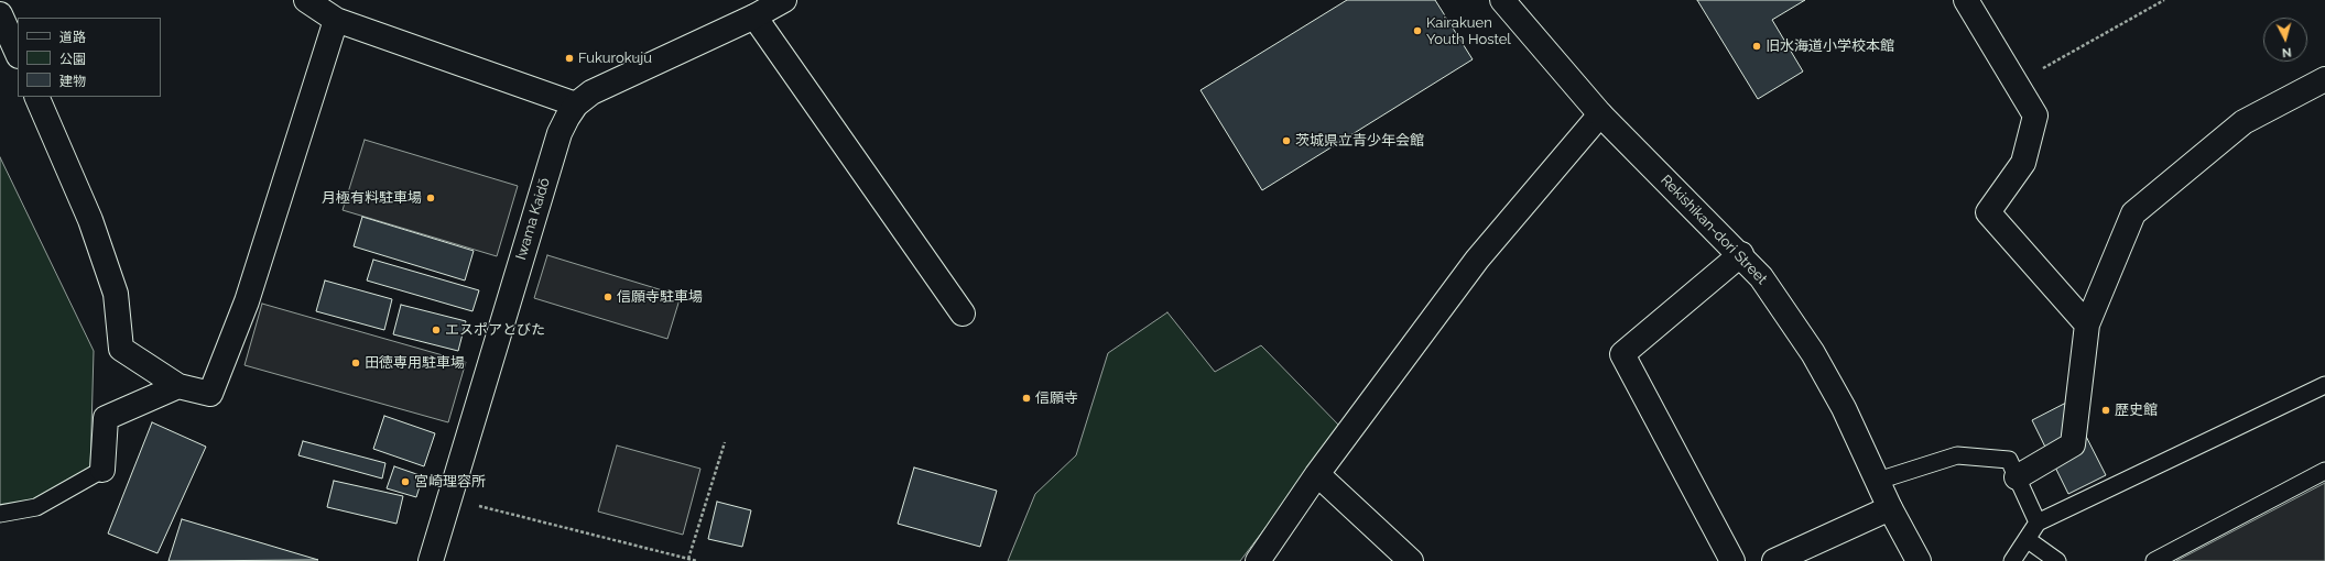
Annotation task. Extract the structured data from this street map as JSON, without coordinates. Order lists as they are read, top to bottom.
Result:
{
  "streets": {
    "street": ["Iwama Kaidō", "Rekishikan-dori Street"]
  },
  "places": [
    "Kairakuen Youth Hostel",
    "旧水海道小学校本館",
    "Fukurokuju",
    "茨城県立青少年会館",
    "月極有料駐車場",
    "信願寺駐車場",
    "エスポアとびた",
    "田徳専用駐車場",
    "信願寺",
    "歴史館",
    "宮崎理容所"
  ],
  "legend": ["道路", "公園", "建物"],
  "north": "bottom"
}
